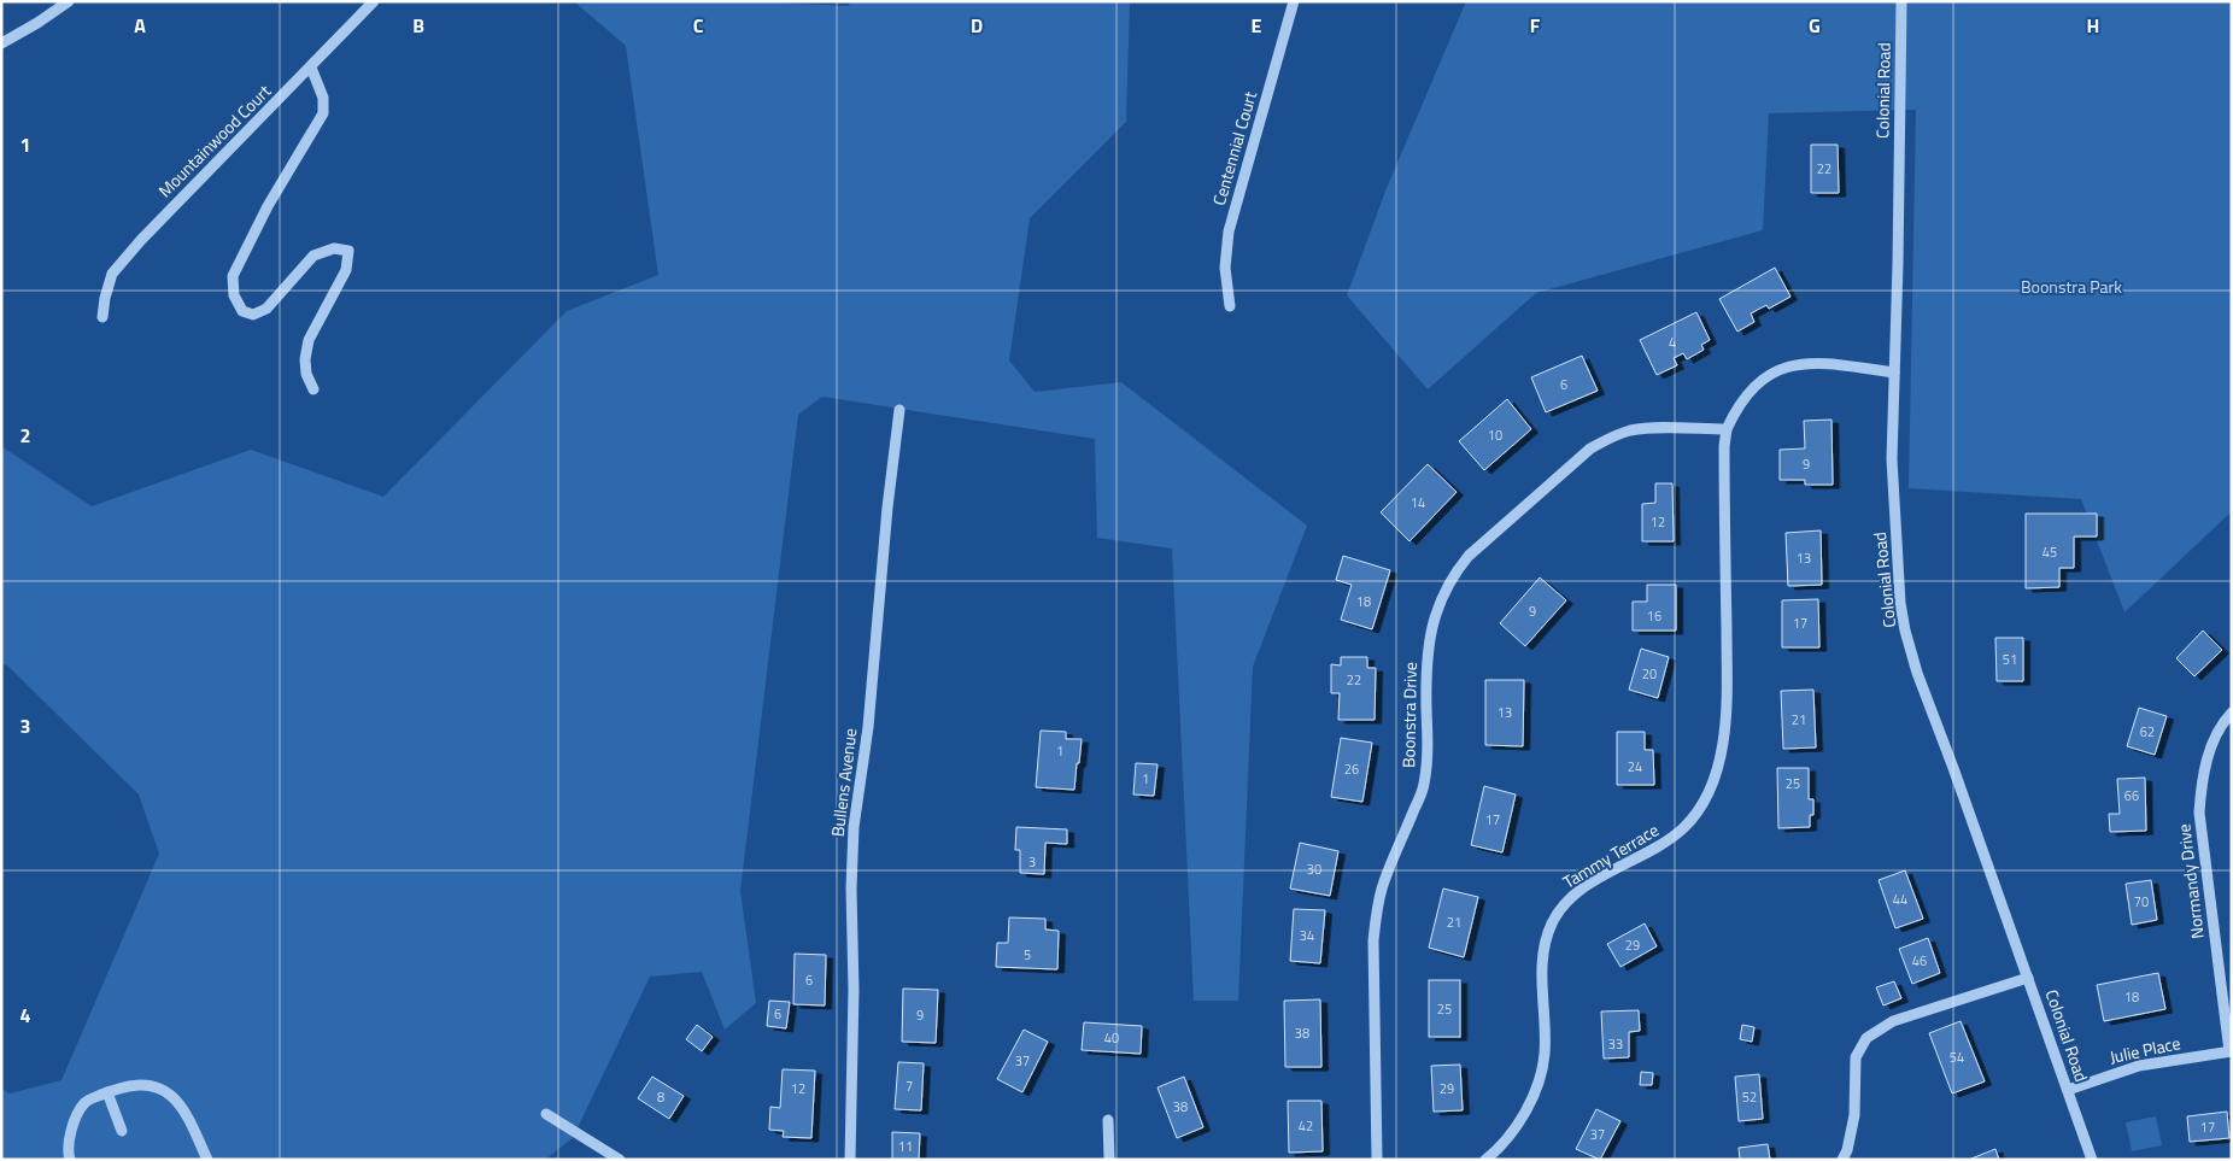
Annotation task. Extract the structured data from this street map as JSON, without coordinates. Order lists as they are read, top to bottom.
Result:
{
  "streets": {
    "street": [
      "Colonial Road",
      "Mountainwood Court",
      "Centennial Court",
      "Boonstra Drive",
      "Bullens Avenue",
      "Tammy Terrace",
      "Normandy Drive",
      "Julie Place"
    ]
  },
  "crossings": [
    ["Colonial Road", "Tammy Terrace"],
    ["Colonial Road", "Julie Place"],
    ["Boonstra Drive", "Tammy Terrace"],
    ["Normandy Drive", "Julie Place"]
  ],
  "parks": ["Boonstra Park"],
  "house_numbers": [
    "22",
    "4",
    "6",
    "10",
    "9",
    "14",
    "12",
    "45",
    "13",
    "18",
    "9",
    "16",
    "17",
    "51",
    "20",
    "22",
    "13",
    "21",
    "62",
    "1",
    "24",
    "26",
    "1",
    "25",
    "66",
    "17",
    "3",
    "30",
    "44",
    "70",
    "21",
    "34",
    "29",
    "5",
    "46",
    "6",
    "18",
    "25",
    "6",
    "9",
    "38",
    "40",
    "33",
    "54",
    "37",
    "7",
    "12",
    "29",
    "8",
    "52",
    "38",
    "42",
    "17",
    "37",
    "11"
  ],
  "grid": {
    "columns": [
      "A",
      "B",
      "C",
      "D",
      "E",
      "F",
      "G",
      "H"
    ],
    "rows": [
      "1",
      "2",
      "3",
      "4"
    ]
  }
}
